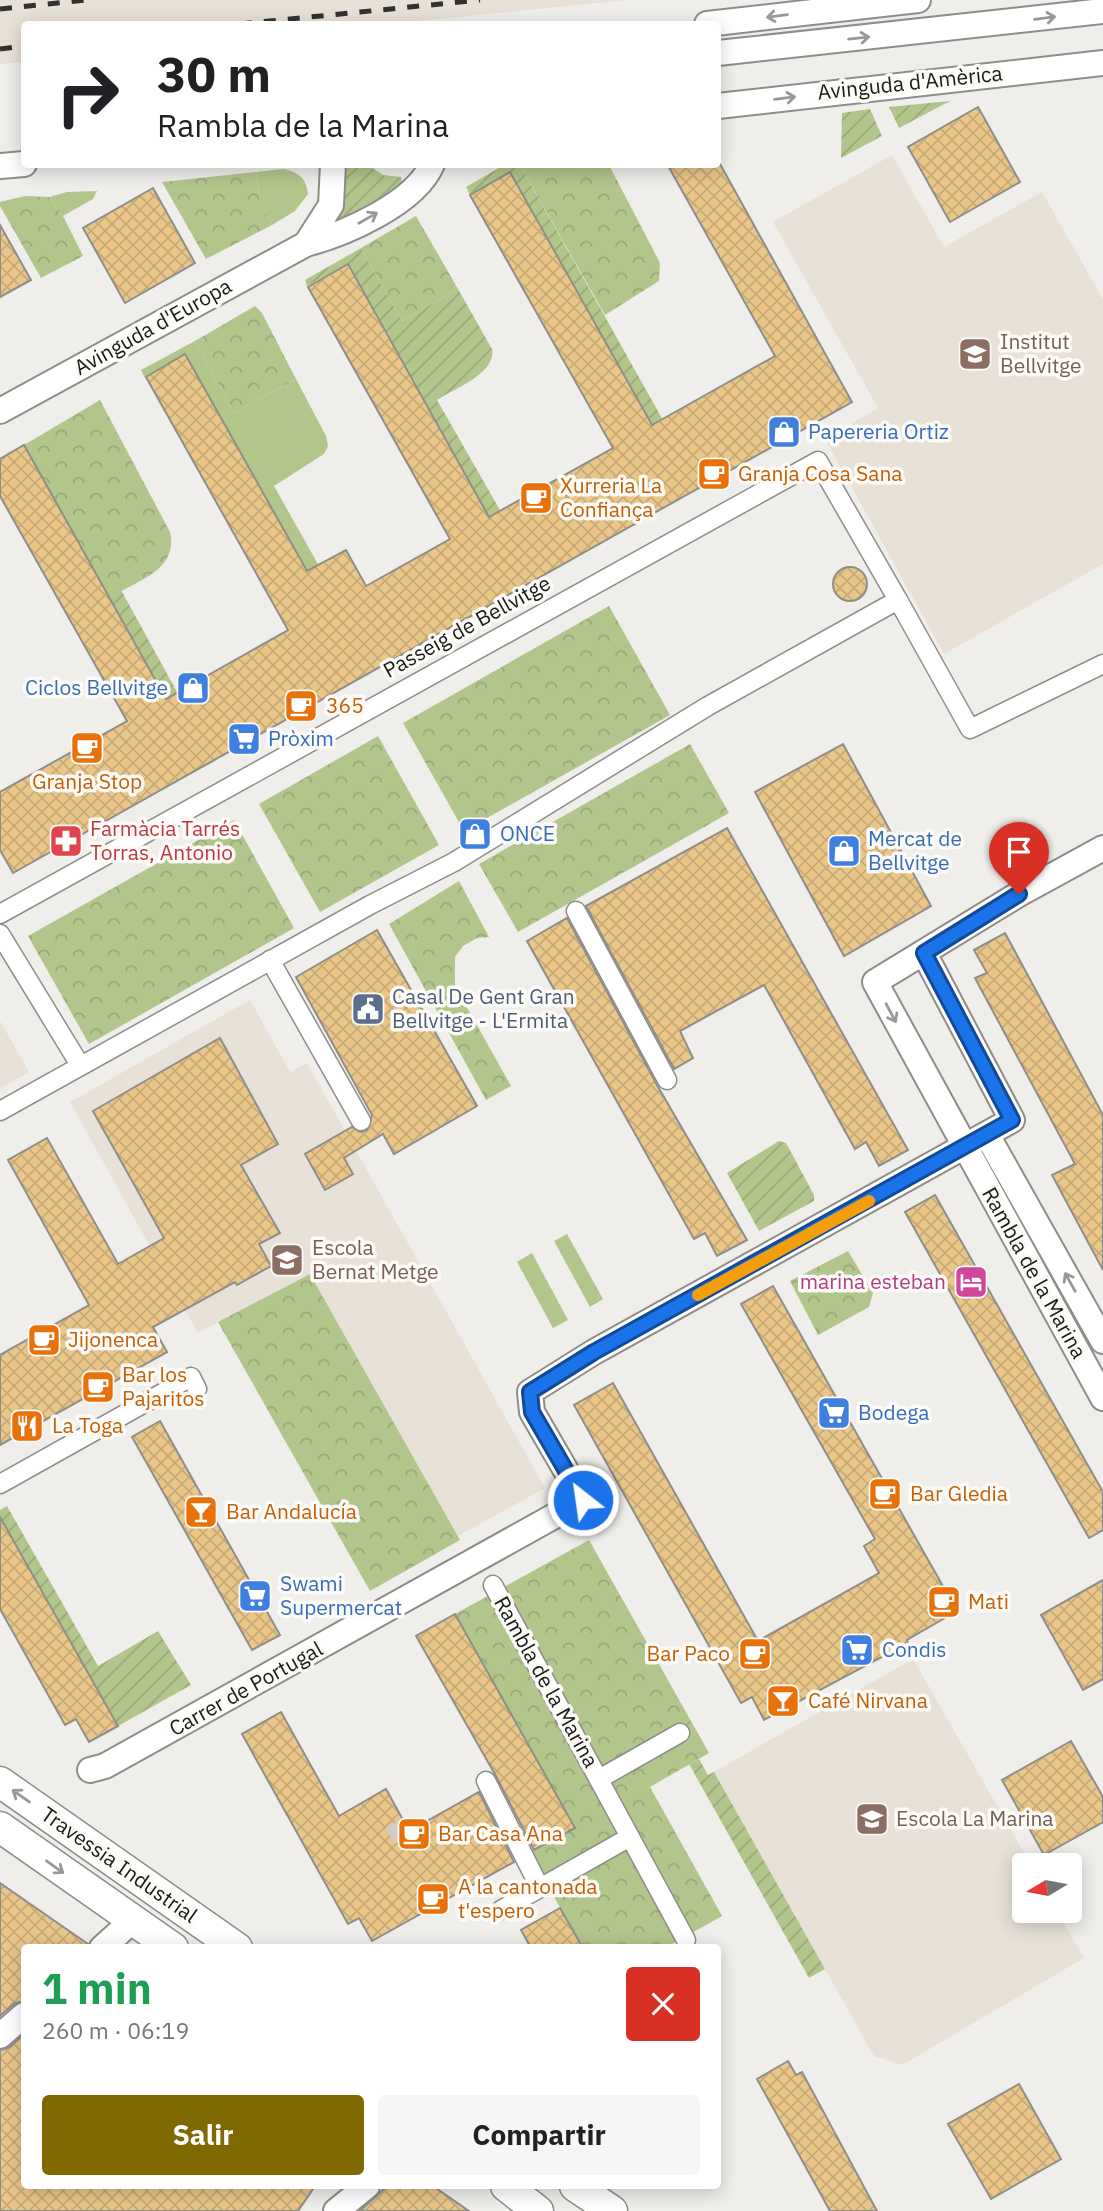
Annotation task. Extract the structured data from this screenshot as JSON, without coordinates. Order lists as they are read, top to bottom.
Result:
{
  "streets": {
    "street": [
      "Avinguda d'Amèrica",
      "Avinguda d'Europa",
      "Passeig de Bellvitge",
      "Rambla de la Marina",
      "Carrer de Portugal",
      "Travessia Industrial"
    ]
  },
  "crossings": [
    ["Rambla de la Marina", "Carrer de Portugal"]
  ],
  "places": {
    "school or university": ["Institut Bellvitge", "Escola Bernat Metge", "Escola La Marina"],
    "shop": [
      "Papereria Ortiz",
      "Ciclos Bellvitge",
      "ONCE",
      "Mercat de Bellvitge"
    ],
    "cafe": [
      "Granja Cosa Sana",
      "Xurreria La Confiança",
      "365",
      "Granja Stop",
      "Jijonenca",
      "Bar los Pajaritos",
      "Bar Gledia",
      "Mati",
      "Bar Paco",
      "Bar Casa Ana",
      "A la cantonada t'espero"
    ],
    "supermarket": [
      "Pròxim",
      "Bodega",
      "Swami Supermercat",
      "Condis"
    ],
    "pharmacy": ["Farmàcia Tarrés Torras, Antonio"],
    "public building": ["Casal De Gent Gran Bellvitge - L'Ermita"],
    "hotel": ["marina esteban"],
    "restaurant": ["La Toga"],
    "bar": ["Bar Andalucía", "Café Nirvana"]
  },
  "north": "left",
  "page": {
    "turn": ["30 m", "Rambla de la Marina"],
    "heading": ["1 min", "260 m · 06:19"],
    "buttons": ["Salir", "Compartir"]
  }
}
